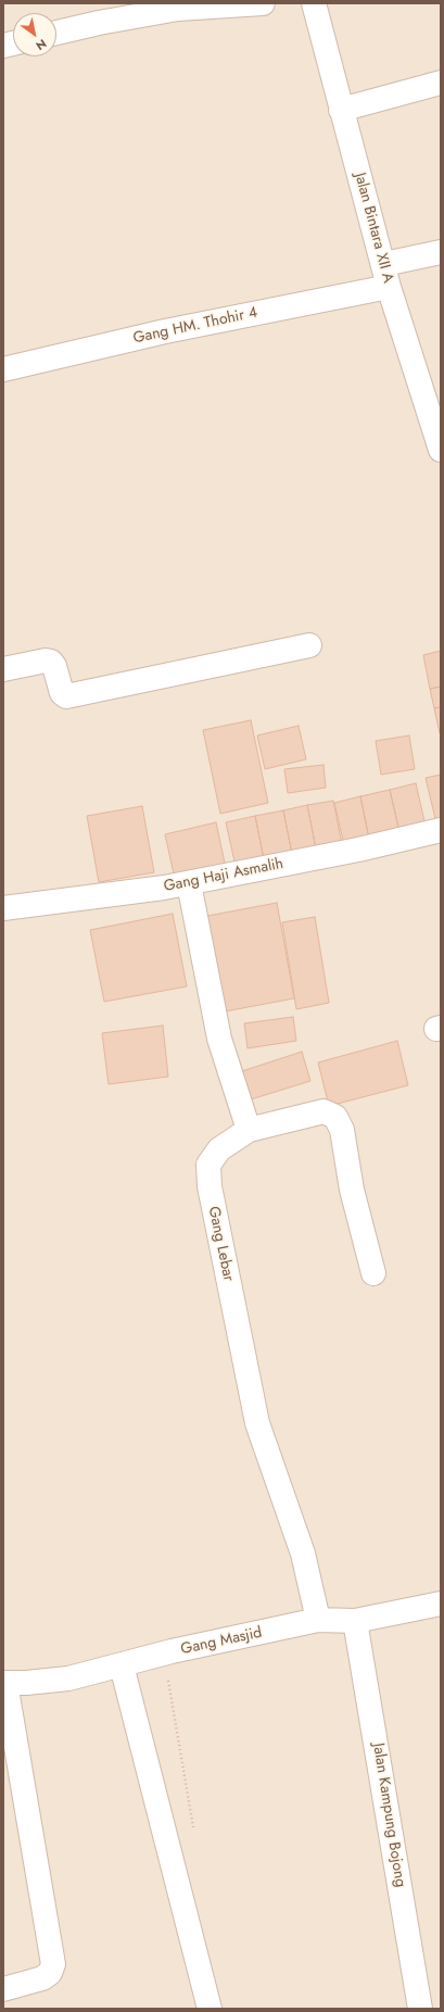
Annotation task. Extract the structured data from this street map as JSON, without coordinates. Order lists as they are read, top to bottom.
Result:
{
  "streets": {
    "street": [
      "Jalan Bintara XII A",
      "Gang HM. Thohir 4",
      "Gang Haji Asmalih",
      "Gang Lebar",
      "Gang Masjid",
      "Jalan Kampung Bojong"
    ]
  },
  "crossings": [
    ["Jalan Bintara XII A", "Gang HM. Thohir 4"],
    ["Gang Lebar", "Gang Masjid"],
    ["Gang Masjid", "Jalan Kampung Bojong"]
  ],
  "north": "bottom right"
}
